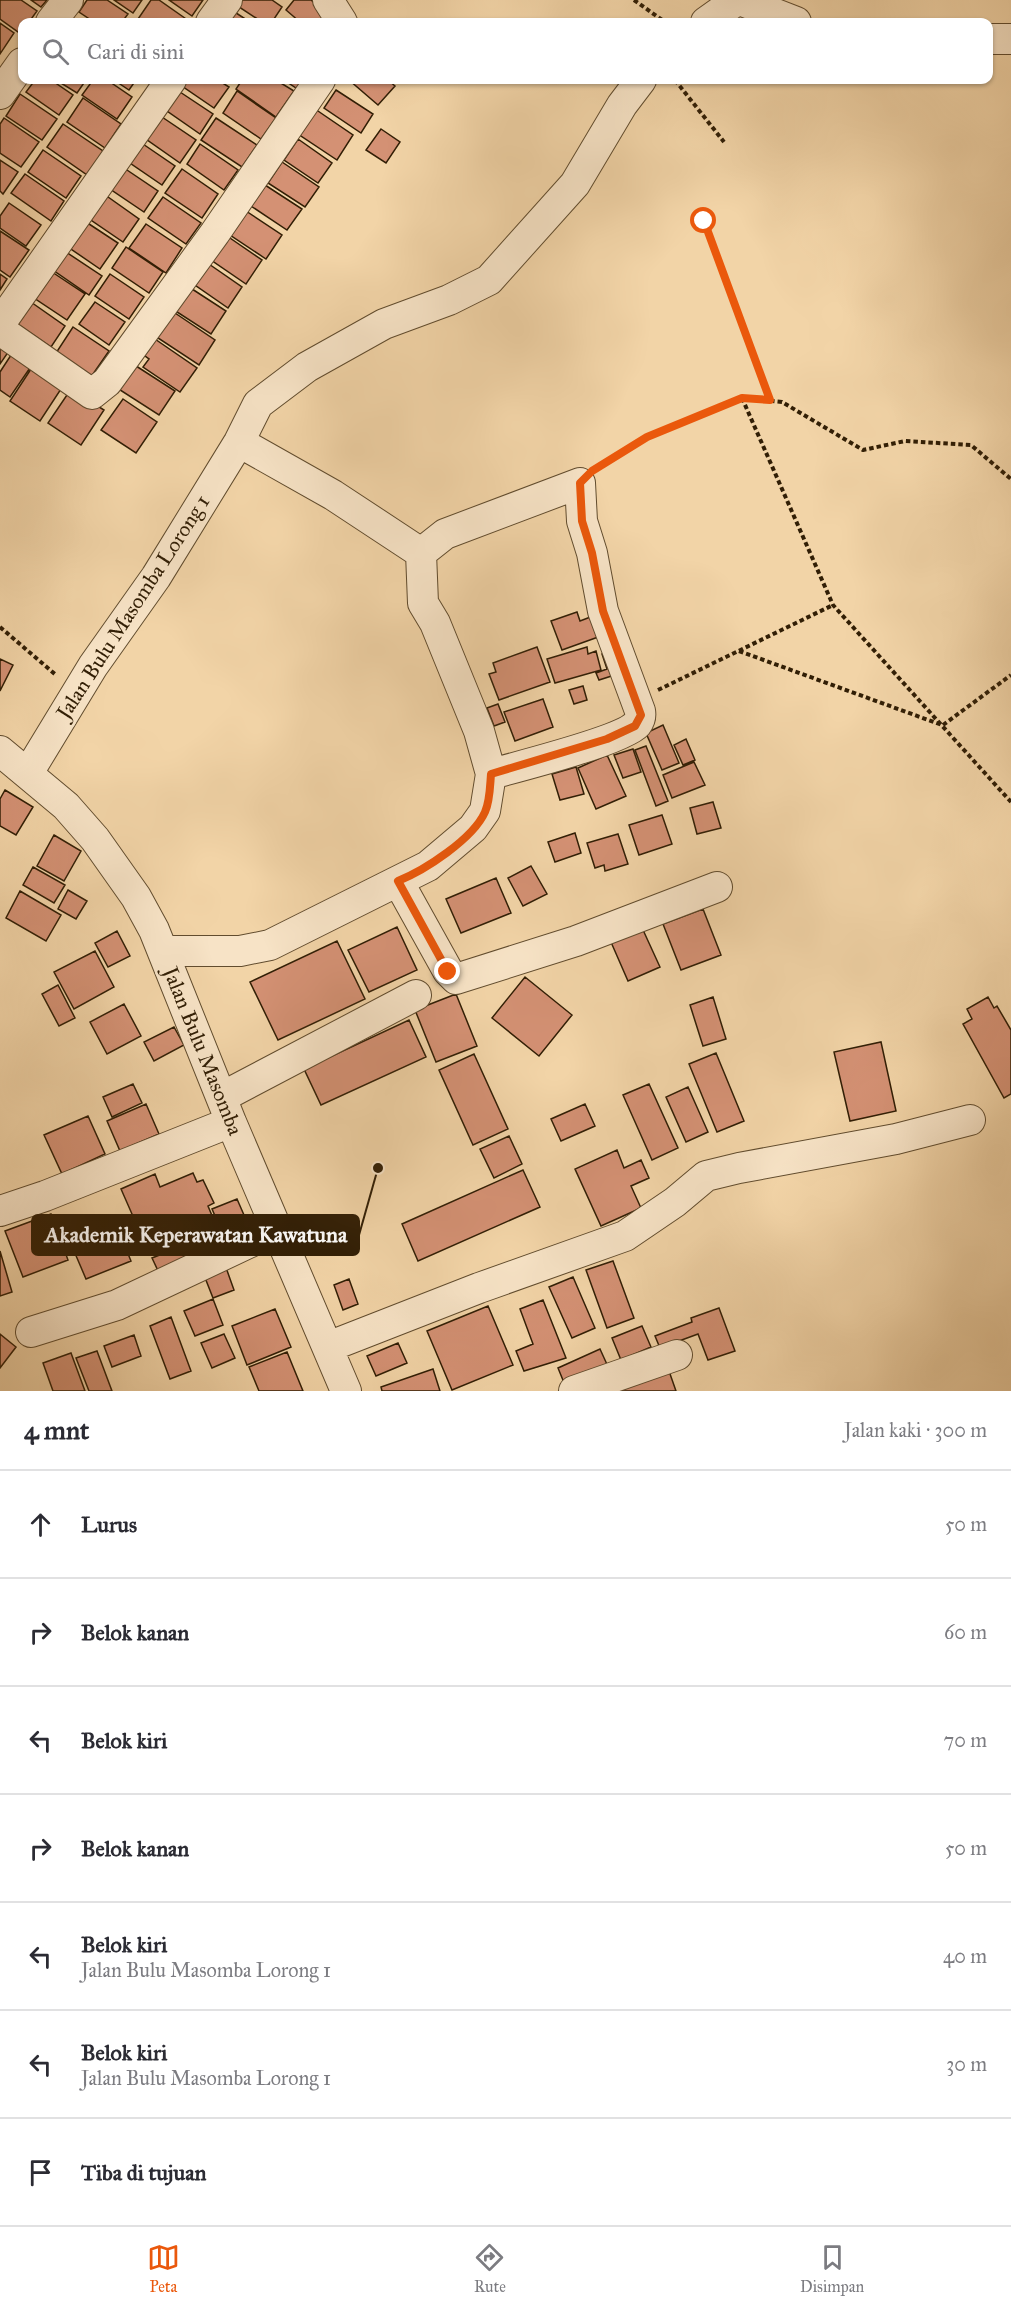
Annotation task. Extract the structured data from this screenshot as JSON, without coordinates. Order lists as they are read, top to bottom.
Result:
{
  "streets": {
    "street": ["Jalan Bulu Masomba Lorong 1", "Jalan Bulu Masomba"]
  },
  "crossings": [
    ["Jalan Bulu Masomba Lorong 1", "Jalan Bulu Masomba"]
  ],
  "places": ["Akademik Keperawatan Kawatuna"],
  "page": {
    "search": "Cari di sini",
    "heading": ["4 mnt", "Jalan kaki · 300 m"],
    "list": [
      ["Lurus", "50 m"],
      ["Belok kanan", "60 m"],
      ["Belok kiri", "70 m"],
      ["Belok kanan", "50 m"],
      ["Belok kiri", "Jalan Bulu Masomba Lorong 1", "40 m"],
      ["Belok kiri", "Jalan Bulu Masomba Lorong 1", "30 m"],
      "Tiba di tujuan"
    ],
    "nav": ["Peta", "Rute", "Disimpan"]
  }
}
